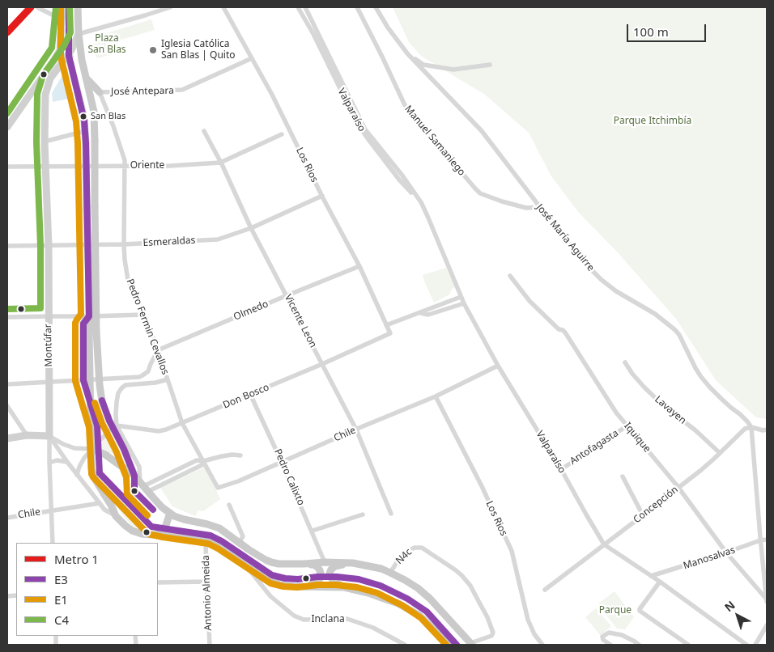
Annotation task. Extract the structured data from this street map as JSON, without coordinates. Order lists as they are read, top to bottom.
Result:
{
  "streets": {
    "street": [
      "José Antepara",
      "Valparaíso",
      "Manuel Samaniego",
      "Los Rios",
      "Oriente",
      "José María Aguirre",
      "Esmeraldas",
      "Olmedo",
      "Vicente Leon",
      "Pedro Fermin Cevallos",
      "Montúfar",
      "Don Bosco",
      "Lavayen",
      "Chile",
      "Iquique",
      "Antofagasta",
      "Pedro Calixto",
      "Concepción",
      "N4c",
      "Manosalvas",
      "Antonio Almeida",
      "Inclana"
    ]
  },
  "crossings": [
    ["José Antepara", "Los Rios"],
    ["José Antepara", "Pedro Fermin Cevallos"],
    ["Valparaíso", "Chile"],
    ["Valparaíso", "Antofagasta"],
    ["Valparaíso", "Concepción"],
    ["Valparaíso", "Manosalvas"],
    ["Manuel Samaniego", "José María Aguirre"],
    ["Los Rios", "Esmeraldas"],
    ["Los Rios", "Olmedo"],
    ["Los Rios", "Don Bosco"],
    ["Los Rios", "Chile"],
    ["Oriente", "Vicente Leon"],
    ["Oriente", "Pedro Fermin Cevallos"],
    ["Oriente", "Montúfar"],
    ["José María Aguirre", "Concepción"],
    ["Esmeraldas", "Vicente Leon"],
    ["Esmeraldas", "Pedro Fermin Cevallos"],
    ["Esmeraldas", "Montúfar"],
    ["Olmedo", "Vicente Leon"],
    ["Olmedo", "Pedro Fermin Cevallos"],
    ["Vicente Leon", "Don Bosco"],
    ["Vicente Leon", "Chile"],
    ["Pedro Fermin Cevallos", "Don Bosco"],
    ["Pedro Fermin Cevallos", "Chile"],
    ["Montúfar", "Chile"],
    ["Don Bosco", "Pedro Calixto"],
    ["Lavayen", "Concepción"],
    ["Chile", "Pedro Calixto"],
    ["Iquique", "Antofagasta"],
    ["Iquique", "Concepción"],
    ["Iquique", "Manosalvas"]
  ],
  "parks": ["Plaza San Blas", "Parque Itchimbía", "Parque"],
  "places": ["Iglesia Católica San Blas | Quito", "San Blas"],
  "lines": [
    "metro line 1",
    "transit line E3",
    "transit line E1",
    "transit line C4"
  ],
  "legend": [
    "Metro 1",
    "E3",
    "E1",
    "C4"
  ],
  "scale_bar": "100 m",
  "north": "top left"
}
